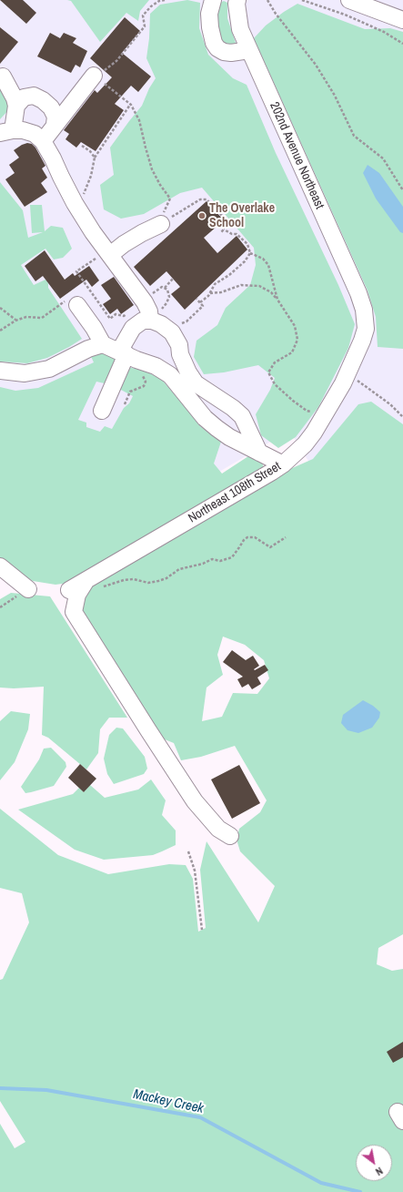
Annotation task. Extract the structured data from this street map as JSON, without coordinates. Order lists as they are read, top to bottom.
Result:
{
  "streets": {
    "street": ["202nd Avenue Northeast", "Northeast 108th Street"]
  },
  "crossings": [
    ["202nd Avenue Northeast", "Northeast 108th Street"]
  ],
  "water": ["Mackey Creek"],
  "places": ["The Overlake School"],
  "north": "bottom right"
}
